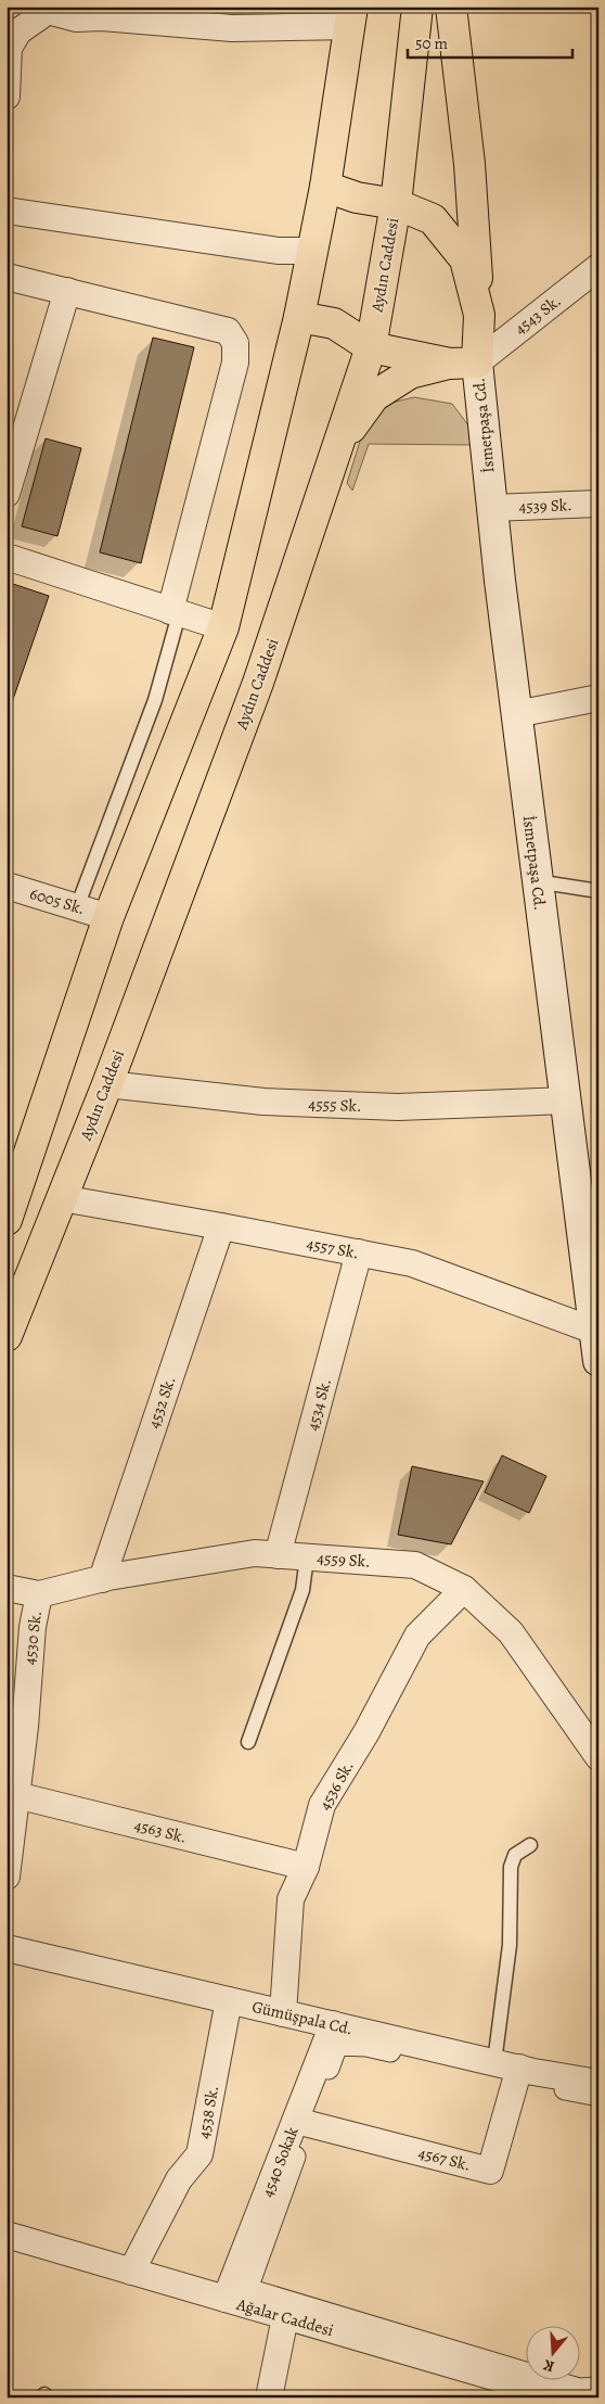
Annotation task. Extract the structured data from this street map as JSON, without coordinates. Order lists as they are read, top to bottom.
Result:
{
  "streets": {
    "highway": ["Aydın Caddesi"],
    "main road": ["İsmetpaşa Cd."],
    "street": [
      "4543 Sk.",
      "4539 Sk.",
      "6005 Sk.",
      "4555 Sk.",
      "4557 Sk.",
      "4532 Sk.",
      "4534 Sk.",
      "4559 Sk.",
      "4530 Sk.",
      "4536 Sk.",
      "4563 Sk.",
      "Gümüşpala Cd.",
      "4538 Sk.",
      "4567 Sk.",
      "4540 Sokak",
      "Ağalar Caddesi"
    ]
  },
  "crossings": [
    ["Aydın Caddesi", "4555 Sk."],
    ["Aydın Caddesi", "4557 Sk."],
    ["4543 Sk.", "İsmetpaşa Cd."],
    ["İsmetpaşa Cd.", "4539 Sk."],
    ["İsmetpaşa Cd.", "4555 Sk."],
    ["İsmetpaşa Cd.", "4557 Sk."],
    ["4557 Sk.", "4532 Sk."],
    ["4557 Sk.", "4534 Sk."],
    ["4532 Sk.", "4559 Sk."],
    ["4534 Sk.", "4559 Sk."],
    ["4559 Sk.", "4530 Sk."],
    ["4559 Sk.", "4536 Sk."],
    ["4530 Sk.", "4563 Sk."],
    ["4536 Sk.", "4563 Sk."],
    ["4536 Sk.", "Gümüşpala Cd."],
    ["Gümüşpala Cd.", "4538 Sk."],
    ["Gümüşpala Cd.", "4567 Sk."],
    ["Gümüşpala Cd.", "4540 Sokak"],
    ["4538 Sk.", "Ağalar Caddesi"],
    ["4567 Sk.", "4540 Sokak"],
    ["4540 Sokak", "Ağalar Caddesi"]
  ],
  "scale_bar": "50 m",
  "north": "bottom"
}
